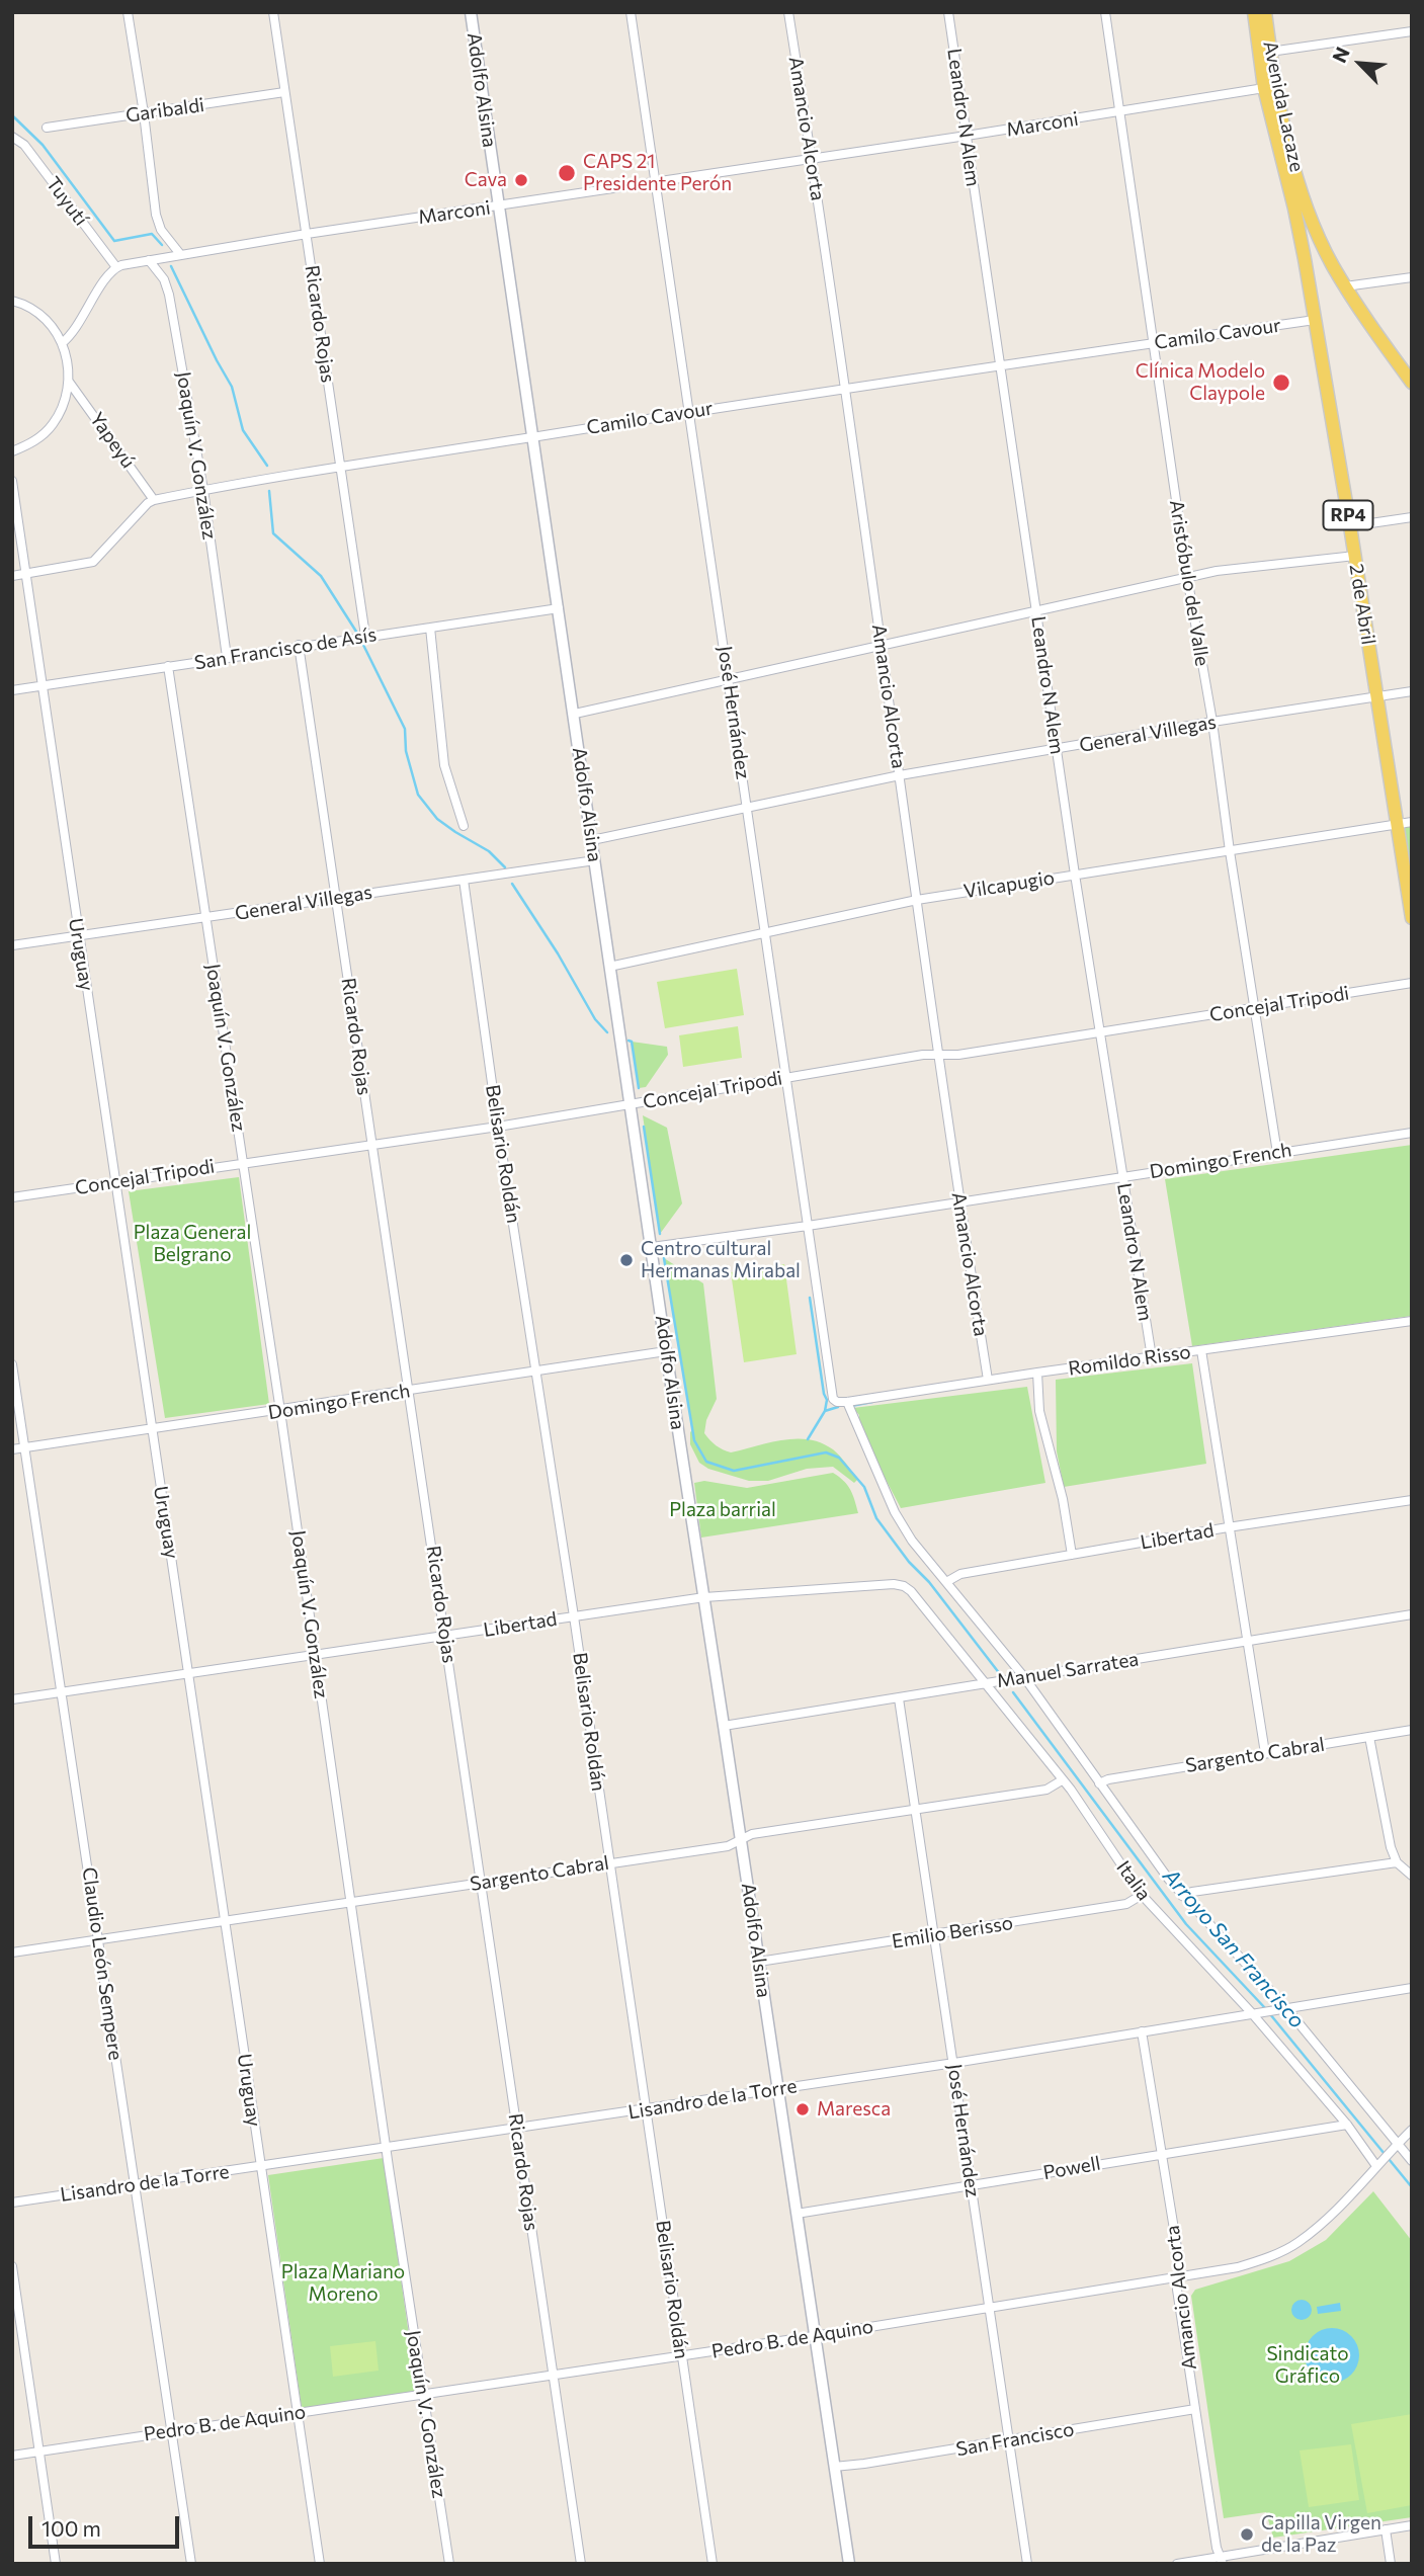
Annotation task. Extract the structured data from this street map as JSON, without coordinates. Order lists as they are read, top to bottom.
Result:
{
  "streets": {
    "main road": ["Avenida Lacaze", "RP4", "2 de Abril"],
    "street": [
      "Adolfo Alsina",
      "Garibaldi",
      "Leandro N Alem",
      "Marconi",
      "Amancio Alcorta",
      "Tuyutí",
      "Ricardo Rojas",
      "Camilo Cavour",
      "Yapeyú",
      "Joaquín V. González",
      "Aristóbulo del Valle",
      "San Francisco de Asís",
      "José Hernández",
      "General Villegas",
      "Vilcapugio",
      "Uruguay",
      "Concejal Tripodi",
      "Belisario Roldán",
      "Domingo French",
      "Romildo Risso",
      "Libertad",
      "Manuel Sarratea",
      "Sargento Cabral",
      "Italia",
      "Emilio Berisso",
      "Claudio León Sempere",
      "Lisandro de la Torre",
      "Powell",
      "Pedro B. de Aquino",
      "San Francisco"
    ]
  },
  "crossings": [
    ["Adolfo Alsina", "Marconi"],
    ["Adolfo Alsina", "Camilo Cavour"],
    ["Adolfo Alsina", "San Francisco de Asís"],
    ["Adolfo Alsina", "General Villegas"],
    ["Adolfo Alsina", "Vilcapugio"],
    ["Adolfo Alsina", "Concejal Tripodi"],
    ["Adolfo Alsina", "Domingo French"],
    ["Adolfo Alsina", "Libertad"],
    ["Adolfo Alsina", "Manuel Sarratea"],
    ["Adolfo Alsina", "Sargento Cabral"],
    ["Adolfo Alsina", "Emilio Berisso"],
    ["Adolfo Alsina", "Lisandro de la Torre"],
    ["Adolfo Alsina", "Powell"],
    ["Adolfo Alsina", "Pedro B. de Aquino"],
    ["Adolfo Alsina", "San Francisco"],
    ["Avenida Lacaze", "Marconi"],
    ["Avenida Lacaze", "2 de Abril"],
    ["Garibaldi", "Ricardo Rojas"],
    ["Leandro N Alem", "Marconi"],
    ["Leandro N Alem", "Camilo Cavour"],
    ["Leandro N Alem", "General Villegas"],
    ["Leandro N Alem", "Vilcapugio"],
    ["Leandro N Alem", "Concejal Tripodi"],
    ["Leandro N Alem", "Domingo French"],
    ["Leandro N Alem", "Romildo Risso"],
    ["Marconi", "Amancio Alcorta"],
    ["Marconi", "Tuyutí"],
    ["Marconi", "Ricardo Rojas"],
    ["Marconi", "Joaquín V. González"],
    ["Marconi", "Aristóbulo del Valle"],
    ["Marconi", "José Hernández"],
    ["Amancio Alcorta", "Camilo Cavour"],
    ["Amancio Alcorta", "General Villegas"],
    ["Amancio Alcorta", "Vilcapugio"],
    ["Amancio Alcorta", "Concejal Tripodi"],
    ["Amancio Alcorta", "Domingo French"],
    ["Amancio Alcorta", "Romildo Risso"],
    ["Amancio Alcorta", "Lisandro de la Torre"],
    ["Amancio Alcorta", "Powell"],
    ["Amancio Alcorta", "Pedro B. de Aquino"],
    ["Amancio Alcorta", "San Francisco"],
    ["Ricardo Rojas", "Camilo Cavour"],
    ["Ricardo Rojas", "San Francisco de Asís"],
    ["Ricardo Rojas", "General Villegas"],
    ["Ricardo Rojas", "Concejal Tripodi"],
    ["Ricardo Rojas", "Domingo French"],
    ["Ricardo Rojas", "Libertad"],
    ["Ricardo Rojas", "Sargento Cabral"],
    ["Ricardo Rojas", "Lisandro de la Torre"],
    ["Ricardo Rojas", "Pedro B. de Aquino"],
    ["Camilo Cavour", "Yapeyú"],
    ["Camilo Cavour", "Joaquín V. González"],
    ["Camilo Cavour", "Aristóbulo del Valle"],
    ["Camilo Cavour", "2 de Abril"],
    ["Camilo Cavour", "José Hernández"],
    ["Joaquín V. González", "San Francisco de Asís"],
    ["Joaquín V. González", "General Villegas"],
    ["Joaquín V. González", "Concejal Tripodi"],
    ["Joaquín V. González", "Domingo French"],
    ["Joaquín V. González", "Libertad"],
    ["Joaquín V. González", "Sargento Cabral"],
    ["Joaquín V. González", "Lisandro de la Torre"],
    ["Joaquín V. González", "Pedro B. de Aquino"],
    ["Aristóbulo del Valle", "General Villegas"],
    ["Aristóbulo del Valle", "Vilcapugio"],
    ["Aristóbulo del Valle", "Concejal Tripodi"],
    ["Aristóbulo del Valle", "Domingo French"],
    ["2 de Abril", "General Villegas"],
    ["2 de Abril", "Vilcapugio"],
    ["San Francisco de Asís", "Uruguay"],
    ["José Hernández", "General Villegas"],
    ["José Hernández", "Vilcapugio"],
    ["José Hernández", "Concejal Tripodi"],
    ["José Hernández", "Domingo French"],
    ["José Hernández", "Romildo Risso"],
    ["José Hernández", "Manuel Sarratea"],
    ["José Hernández", "Sargento Cabral"],
    ["José Hernández", "Italia"],
    ["José Hernández", "Emilio Berisso"],
    ["José Hernández", "Lisandro de la Torre"],
    ["José Hernández", "Powell"],
    ["José Hernández", "Pedro B. de Aquino"],
    ["José Hernández", "San Francisco"],
    ["General Villegas", "Uruguay"],
    ["General Villegas", "Belisario Roldán"],
    ["Uruguay", "Concejal Tripodi"],
    ["Uruguay", "Domingo French"],
    ["Uruguay", "Libertad"],
    ["Uruguay", "Sargento Cabral"],
    ["Uruguay", "Lisandro de la Torre"],
    ["Uruguay", "Pedro B. de Aquino"],
    ["Concejal Tripodi", "Belisario Roldán"],
    ["Belisario Roldán", "Domingo French"],
    ["Belisario Roldán", "Libertad"],
    ["Belisario Roldán", "Sargento Cabral"],
    ["Belisario Roldán", "Lisandro de la Torre"],
    ["Belisario Roldán", "Pedro B. de Aquino"],
    ["Domingo French", "Claudio León Sempere"],
    ["Romildo Risso", "Italia"],
    ["Libertad", "Italia"],
    ["Libertad", "Claudio León Sempere"],
    ["Manuel Sarratea", "Italia"],
    ["Sargento Cabral", "Italia"],
    ["Sargento Cabral", "Claudio León Sempere"],
    ["Italia", "Emilio Berisso"],
    ["Italia", "Lisandro de la Torre"],
    ["Italia", "Powell"],
    ["Italia", "Pedro B. de Aquino"],
    ["Claudio León Sempere", "Lisandro de la Torre"],
    ["Claudio León Sempere", "Pedro B. de Aquino"]
  ],
  "water": ["Arroyo San Francisco"],
  "parks": [
    "Plaza General Belgrano",
    "Plaza barrial",
    "Plaza Mariano Moreno",
    "Sindicato Gráfico"
  ],
  "places": [
    "CAPS 21 Presidente Perón",
    "Cava",
    "Clínica Modelo Claypole",
    "Centro cultural Hermanas Mirabal",
    "Maresca",
    "Capilla Virgen de la Paz"
  ],
  "scale_bar": "100 m",
  "north": "top left"
}
